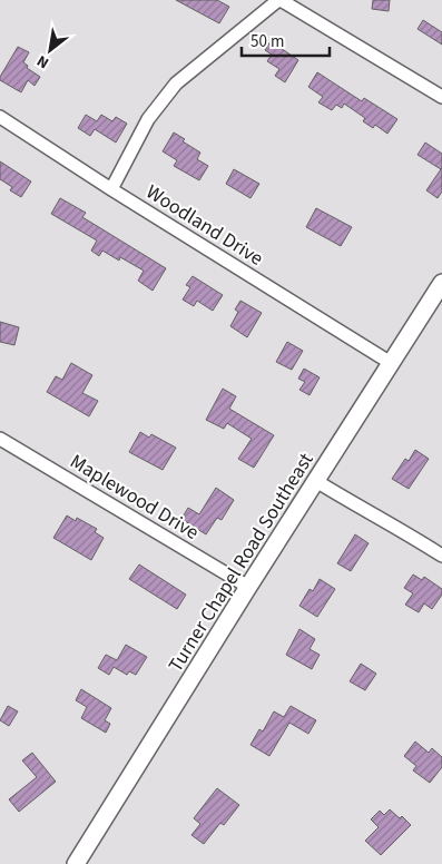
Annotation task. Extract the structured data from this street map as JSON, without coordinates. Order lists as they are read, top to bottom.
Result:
{
  "streets": {
    "street": ["Woodland Drive", "Maplewood Drive", "Turner Chapel Road Southeast"]
  },
  "crossings": [
    ["Woodland Drive", "Turner Chapel Road Southeast"],
    ["Maplewood Drive", "Turner Chapel Road Southeast"]
  ],
  "scale_bar": "50 m",
  "north": "bottom left"
}
